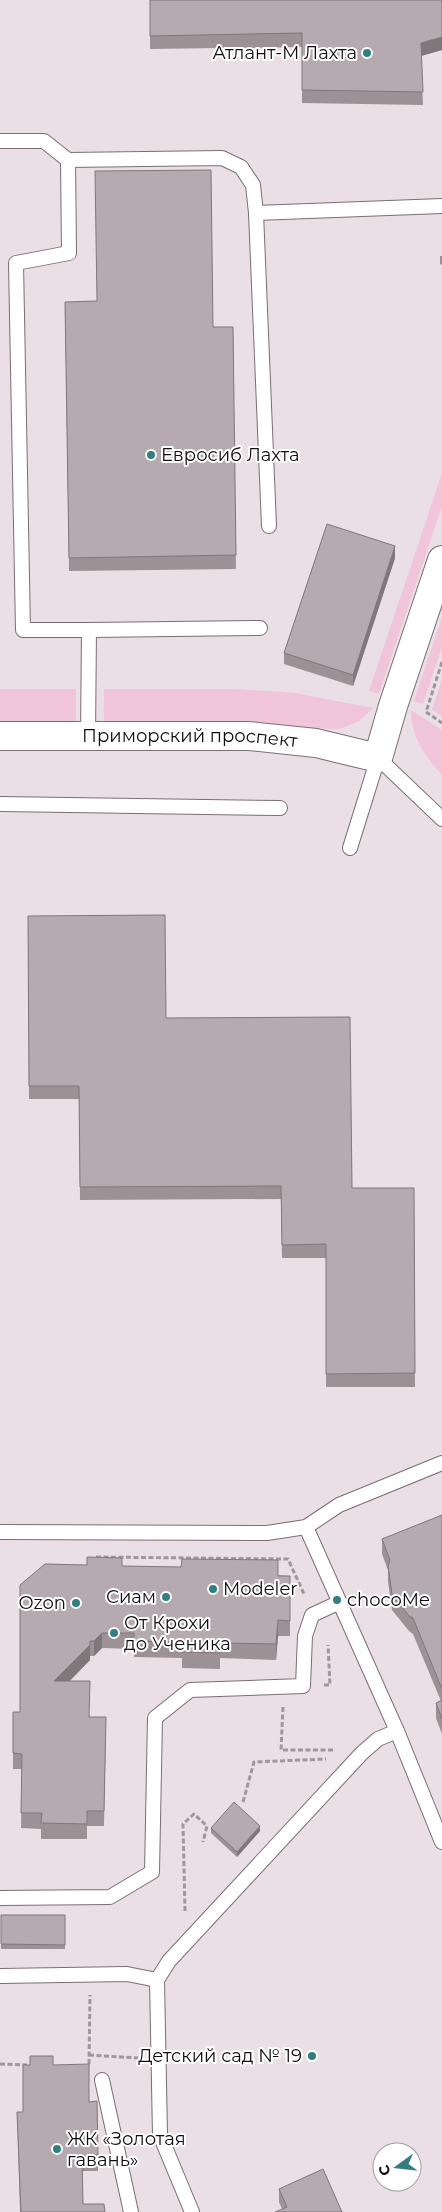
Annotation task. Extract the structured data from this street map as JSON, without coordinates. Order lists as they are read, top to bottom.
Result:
{
  "streets": {
    "street": ["Приморский проспект"]
  },
  "places": [
    "Атлант-М Лахта",
    "Евросиб Лахта",
    "Modeler",
    "Сиам",
    "chocoMe",
    "Ozon",
    "От Крохи до Ученика",
    "Детский сад № 19",
    "ЖК «Золотая гавань»"
  ],
  "north": "left"
}
